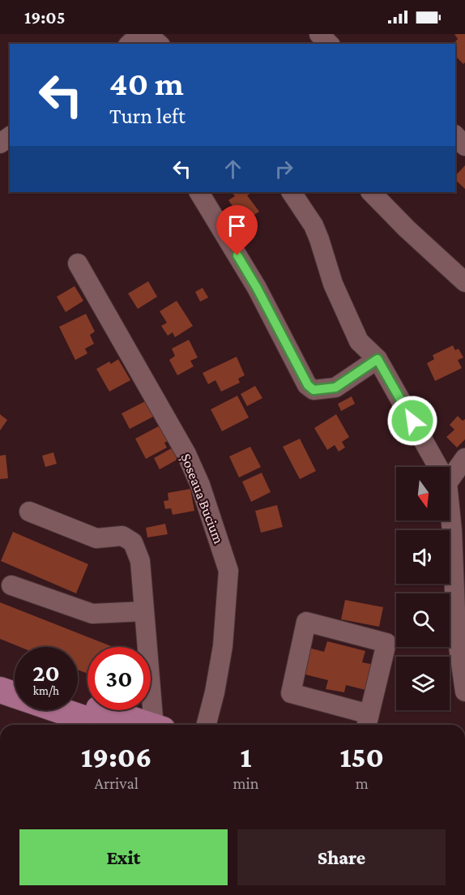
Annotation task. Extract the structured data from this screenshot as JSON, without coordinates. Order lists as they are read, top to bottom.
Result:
{
  "streets": {
    "street": ["Șoseaua Bucium"]
  },
  "north": "bottom",
  "page": {
    "status": "19:05",
    "turn": ["40 m", "Turn left"],
    "speed": "20 km/h",
    "limit": "30",
    "eta": [
      "19:06",
      "Arrival",
      "1",
      "min",
      "150",
      "m"
    ],
    "buttons": ["Exit", "Share"]
  }
}
